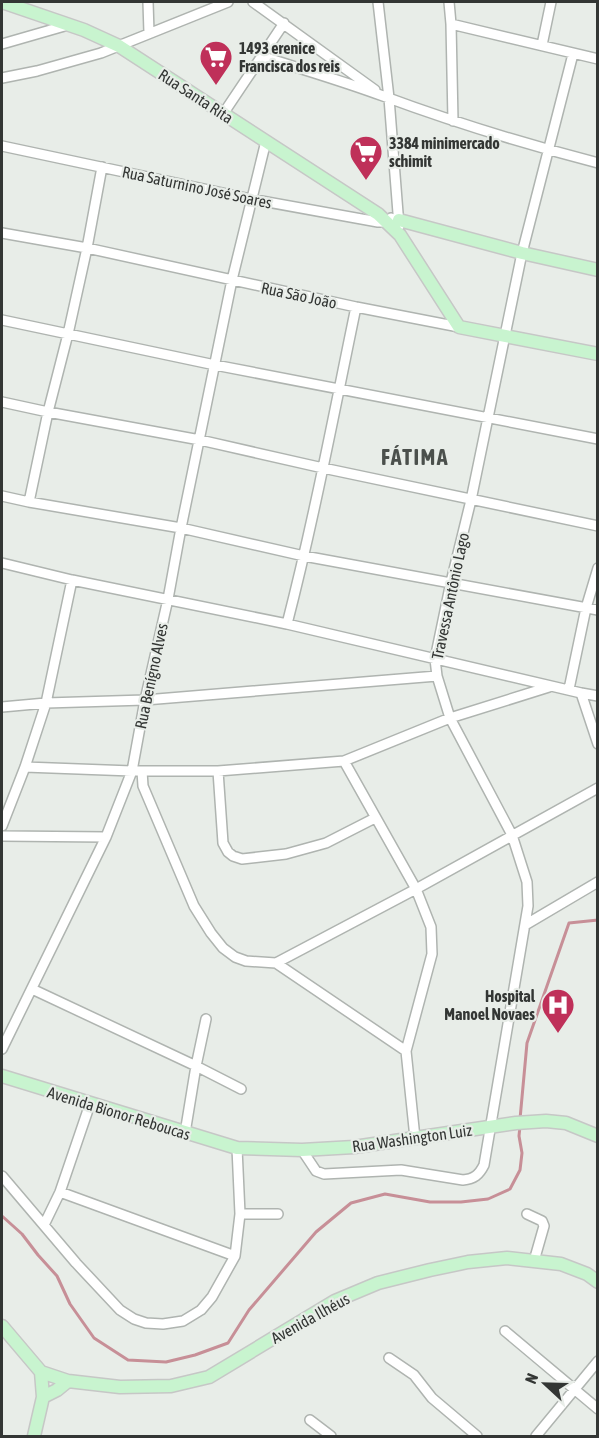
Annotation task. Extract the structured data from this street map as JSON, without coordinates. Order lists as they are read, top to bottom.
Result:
{
  "streets": {
    "main road": [
      "Rua Santa Rita",
      "Rua Saturnino José Soares",
      "Rua São João",
      "Avenida Bionor Reboucas",
      "Rua Washington Luiz",
      "Avenida Ilhéus"
    ],
    "street": ["Travessa Antônio Lago", "Rua Benígno Alves"]
  },
  "crossings": [
    ["Rua Santa Rita", "Rua Saturnino José Soares"],
    ["Rua Santa Rita", "Rua São João"],
    ["Rua Santa Rita", "Rua Benígno Alves"],
    ["Rua Saturnino José Soares", "Travessa Antônio Lago"],
    ["Rua Saturnino José Soares", "Rua Benígno Alves"],
    ["Rua São João", "Travessa Antônio Lago"],
    ["Rua São João", "Rua Benígno Alves"],
    ["Travessa Antônio Lago", "Rua Washington Luiz"],
    ["Avenida Bionor Reboucas", "Rua Washington Luiz"]
  ],
  "districts": ["FÁTIMA"],
  "places": {
    "supermarket": ["1493 erenice Francisca dos reis", "3384 minimercado schimit"],
    "hospital": ["Hospital Manoel Novaes"]
  },
  "north": "left"
}
